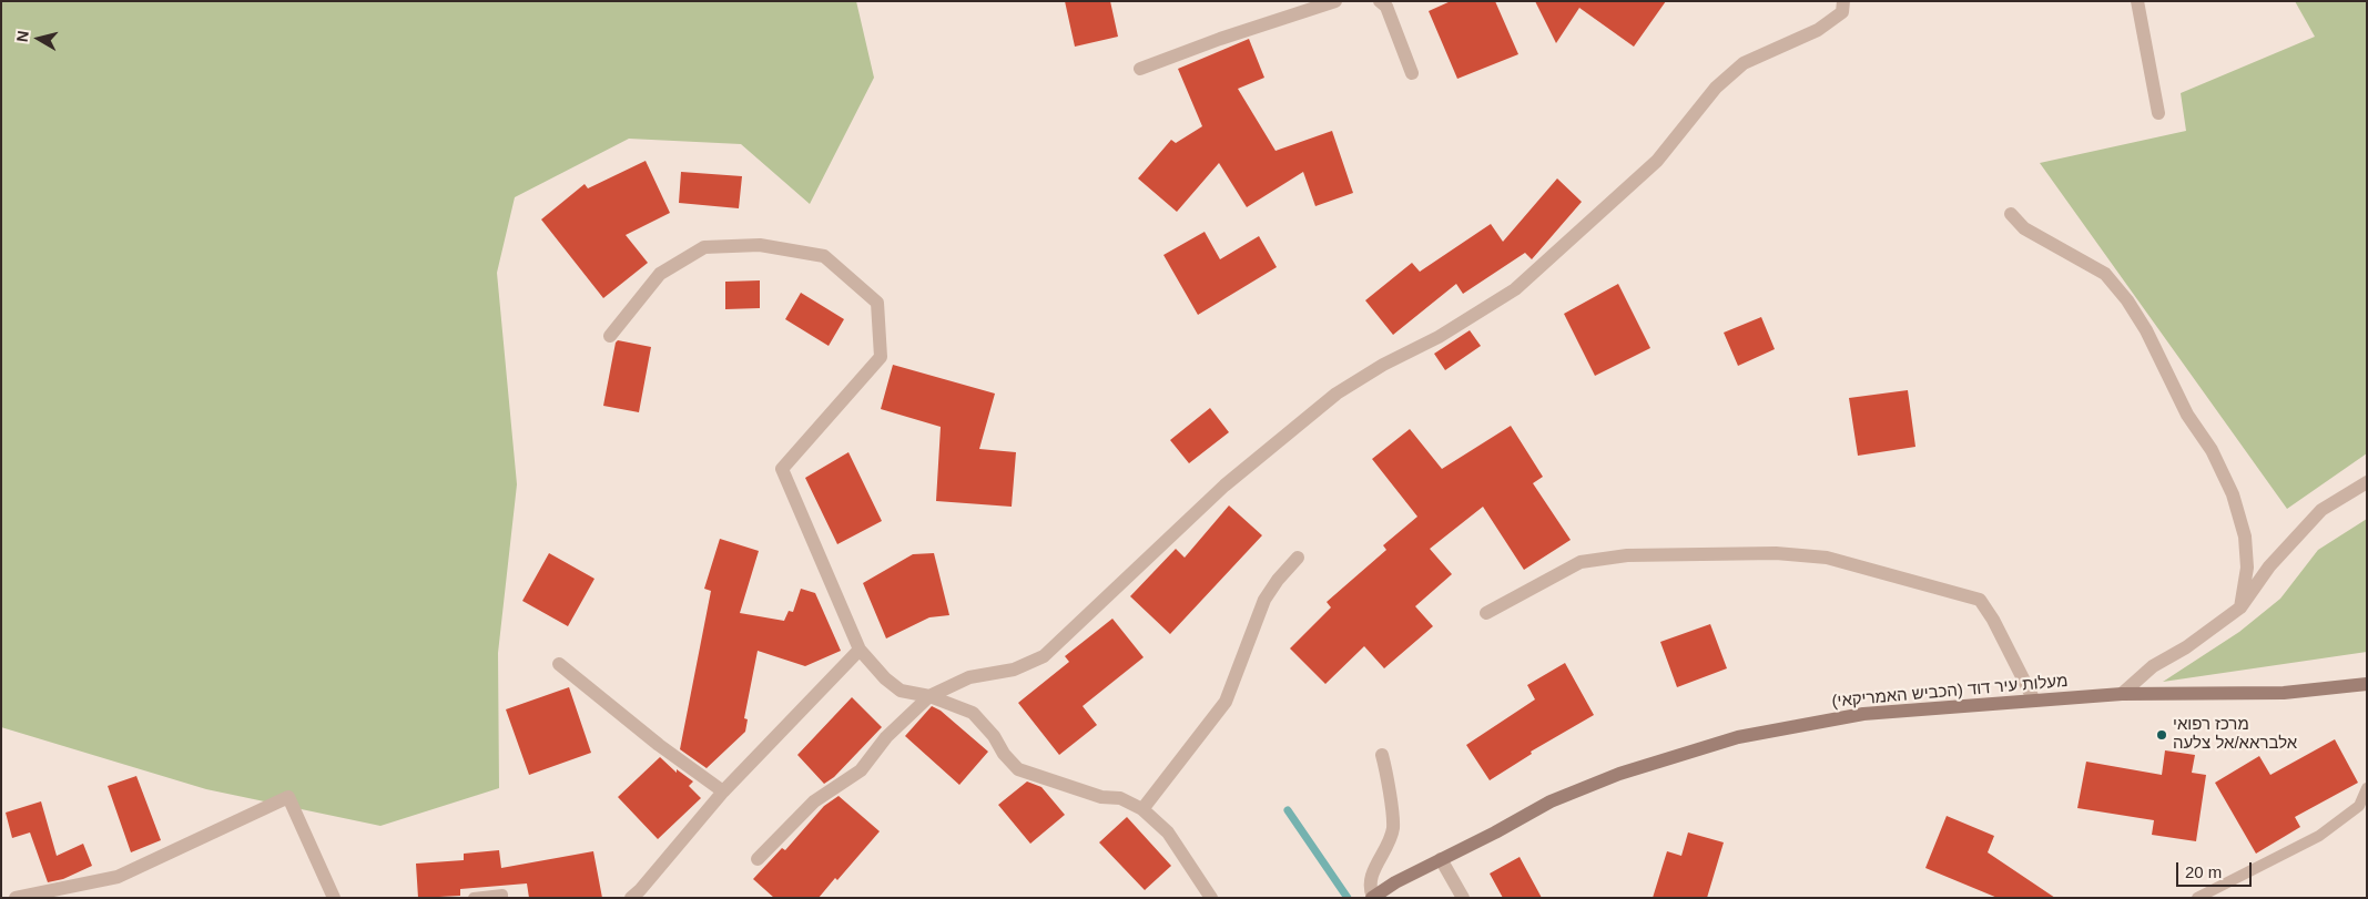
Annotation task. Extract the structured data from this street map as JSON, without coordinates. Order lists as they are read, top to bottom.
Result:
{
  "streets": {
    "main road": ["מעלות עיר דוד (הכביש האמריקאי)"]
  },
  "places": ["מרכז רפואי אלבראא/אל צלעה"],
  "scale_bar": "20 m",
  "north": "left"
}
